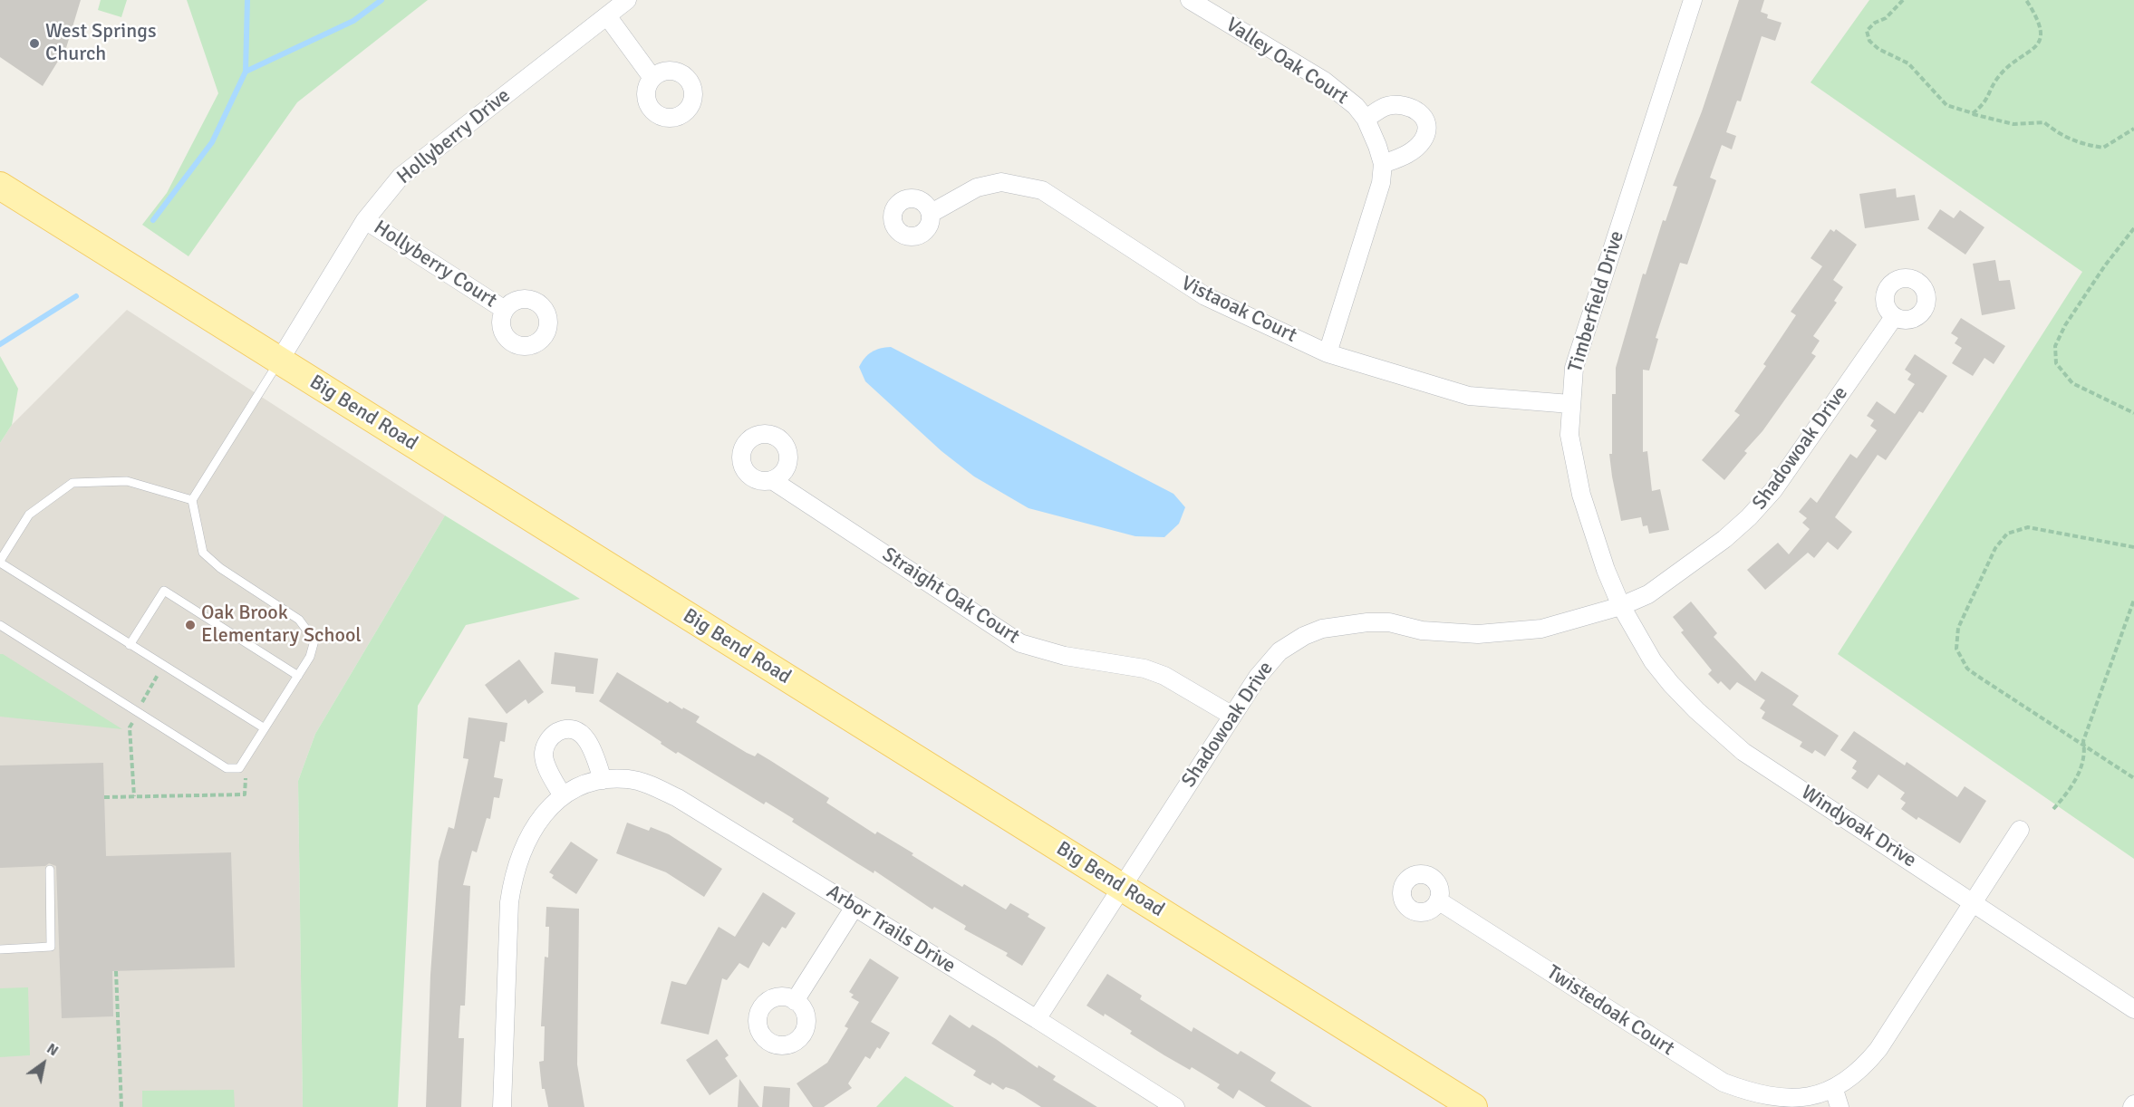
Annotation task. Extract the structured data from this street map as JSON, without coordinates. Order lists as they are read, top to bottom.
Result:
{
  "streets": {
    "main road": ["Big Bend Road"],
    "street": [
      "Valley Oak Court",
      "Hollyberry Drive",
      "Hollyberry Court",
      "Timberfield Drive",
      "Vistaoak Court",
      "Shadowoak Drive",
      "Straight Oak Court",
      "Windyoak Drive",
      "Arbor Trails Drive",
      "Twistedoak Court"
    ]
  },
  "crossings": [
    ["Valley Oak Court", "Vistaoak Court"],
    ["Hollyberry Drive", "Hollyberry Court"],
    ["Hollyberry Drive", "Big Bend Road"],
    ["Timberfield Drive", "Vistaoak Court"],
    ["Timberfield Drive", "Shadowoak Drive"],
    ["Timberfield Drive", "Windyoak Drive"],
    ["Big Bend Road", "Shadowoak Drive"],
    ["Shadowoak Drive", "Straight Oak Court"],
    ["Shadowoak Drive", "Windyoak Drive"],
    ["Windyoak Drive", "Twistedoak Court"]
  ],
  "places": ["West Springs Church", "Oak Brook Elementary School"],
  "north": "top right"
}
